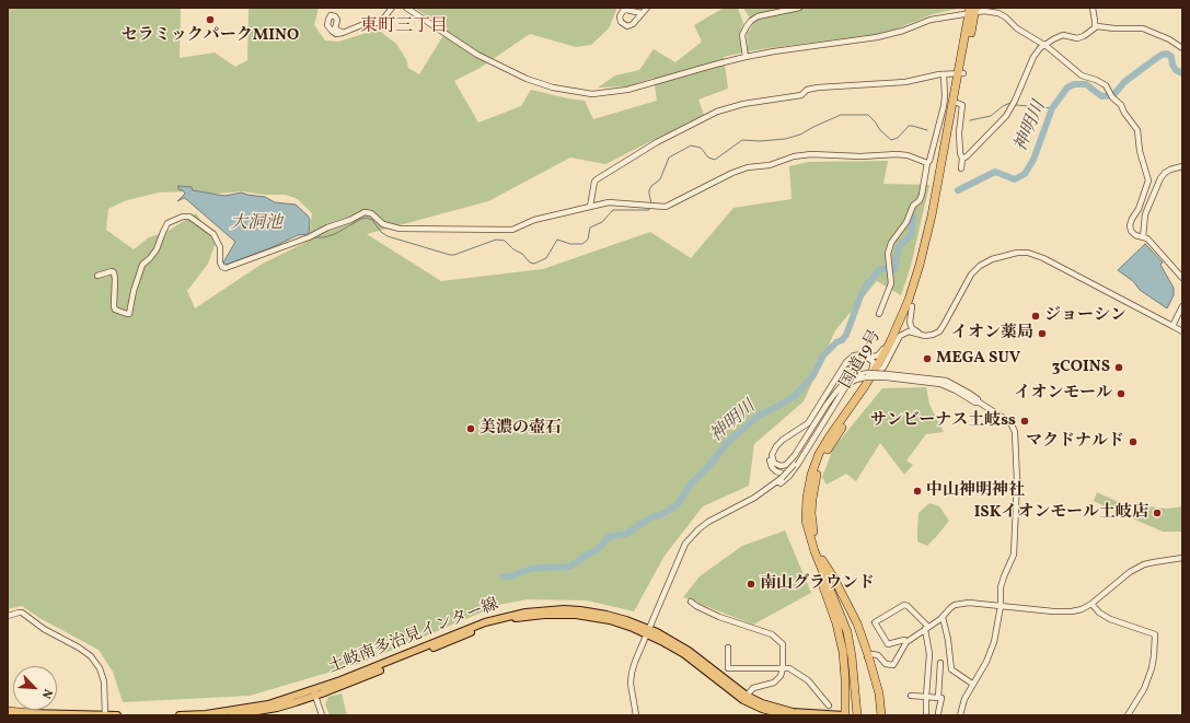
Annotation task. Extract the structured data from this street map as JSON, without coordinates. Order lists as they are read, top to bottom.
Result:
{
  "streets": {
    "highway": ["国道19号"],
    "main road": ["土岐南多治見インター線"]
  },
  "districts": ["東町三丁目"],
  "water": ["神明川", "大洞池"],
  "places": [
    "セラミックパークMINO",
    "ジョーシン",
    "イオン薬局",
    "MEGA SUV",
    "3COINS",
    "イオンモール",
    "サンビーナス土岐ss",
    "美濃の壺石",
    "マクドナルド",
    "中山神明神社",
    "ISKイオンモール土岐店",
    "南山グラウンド"
  ],
  "north": "bottom right"
}
